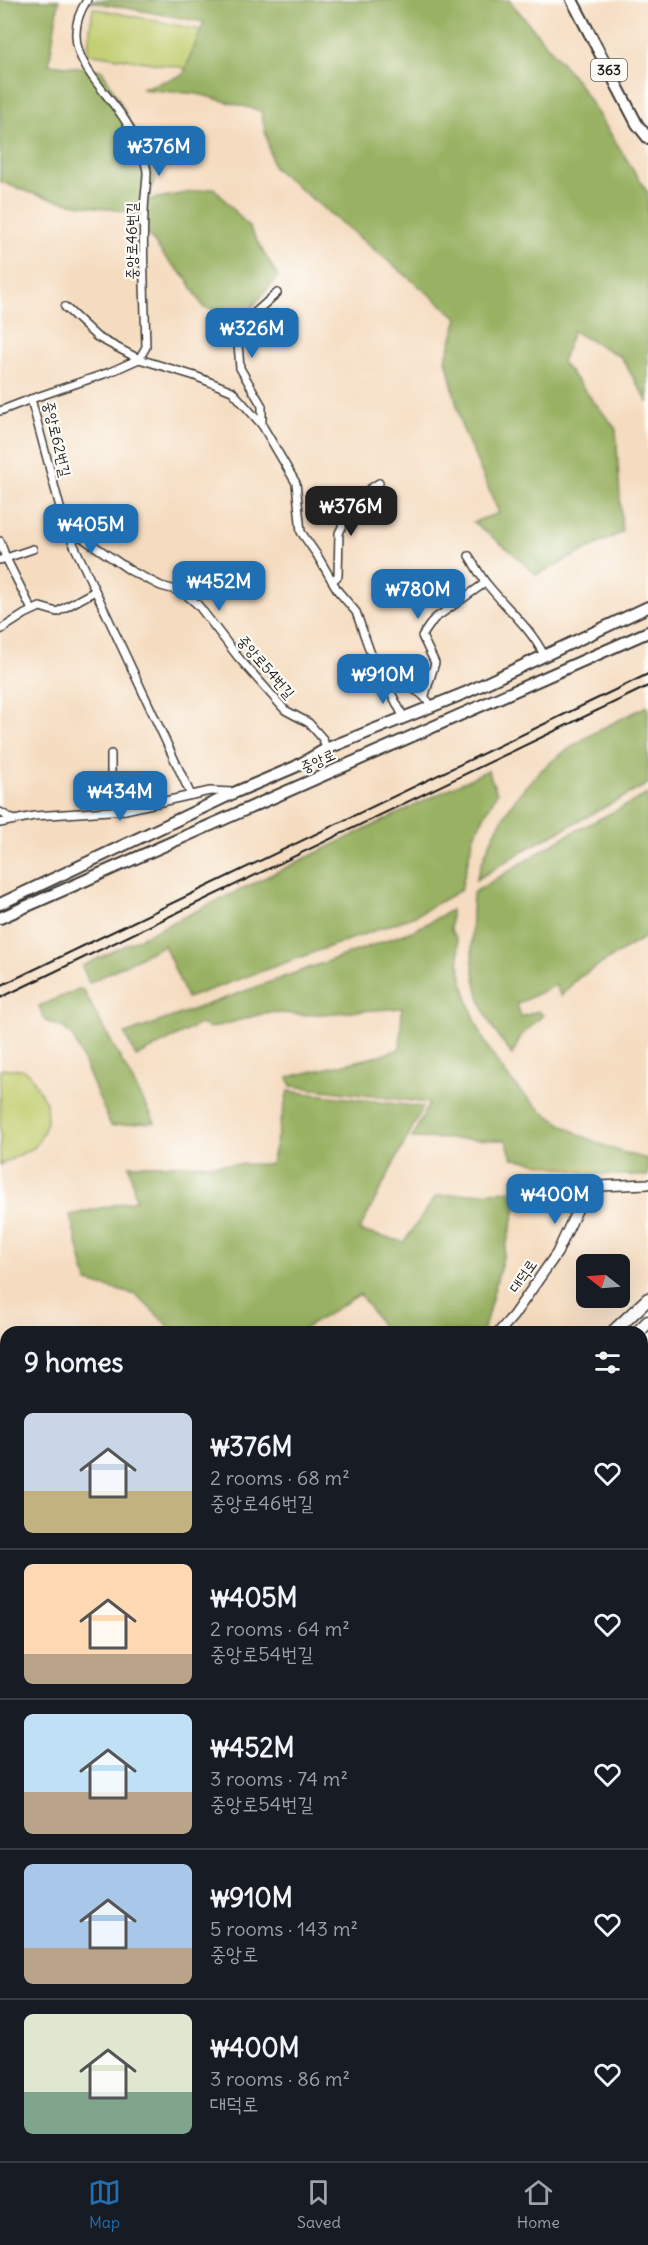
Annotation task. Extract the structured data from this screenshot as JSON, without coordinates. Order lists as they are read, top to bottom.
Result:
{
  "streets": {
    "main road": ["363", "중앙로"],
    "street": [
      "중앙로46번길",
      "중앙로62번길",
      "중앙로54번길",
      "대덕로"
    ]
  },
  "crossings": [
    ["중앙로46번길", "중앙로62번길"],
    ["중앙로62번길", "중앙로54번길"],
    ["중앙로54번길", "중앙로"]
  ],
  "north": "left",
  "page": {
    "price": [
      "₩376M",
      "₩326M",
      "₩376M",
      "₩405M",
      "₩452M",
      "₩780M",
      "₩910M",
      "₩434M",
      "₩400M"
    ],
    "heading": "9 homes",
    "list": [
      {
        "name": "₩376M",
        "note": "2 rooms · 68 m² · 중앙로46번길"
      },
      {
        "name": "₩405M",
        "note": "2 rooms · 64 m² · 중앙로54번길"
      },
      {
        "name": "₩452M",
        "note": "3 rooms · 74 m² · 중앙로54번길"
      },
      {
        "name": "₩910M",
        "note": "5 rooms · 143 m² · 중앙로"
      },
      {
        "name": "₩400M",
        "note": "3 rooms · 86 m² · 대덕로"
      }
    ],
    "tabs": ["Map", "Saved", "Home"]
  }
}
